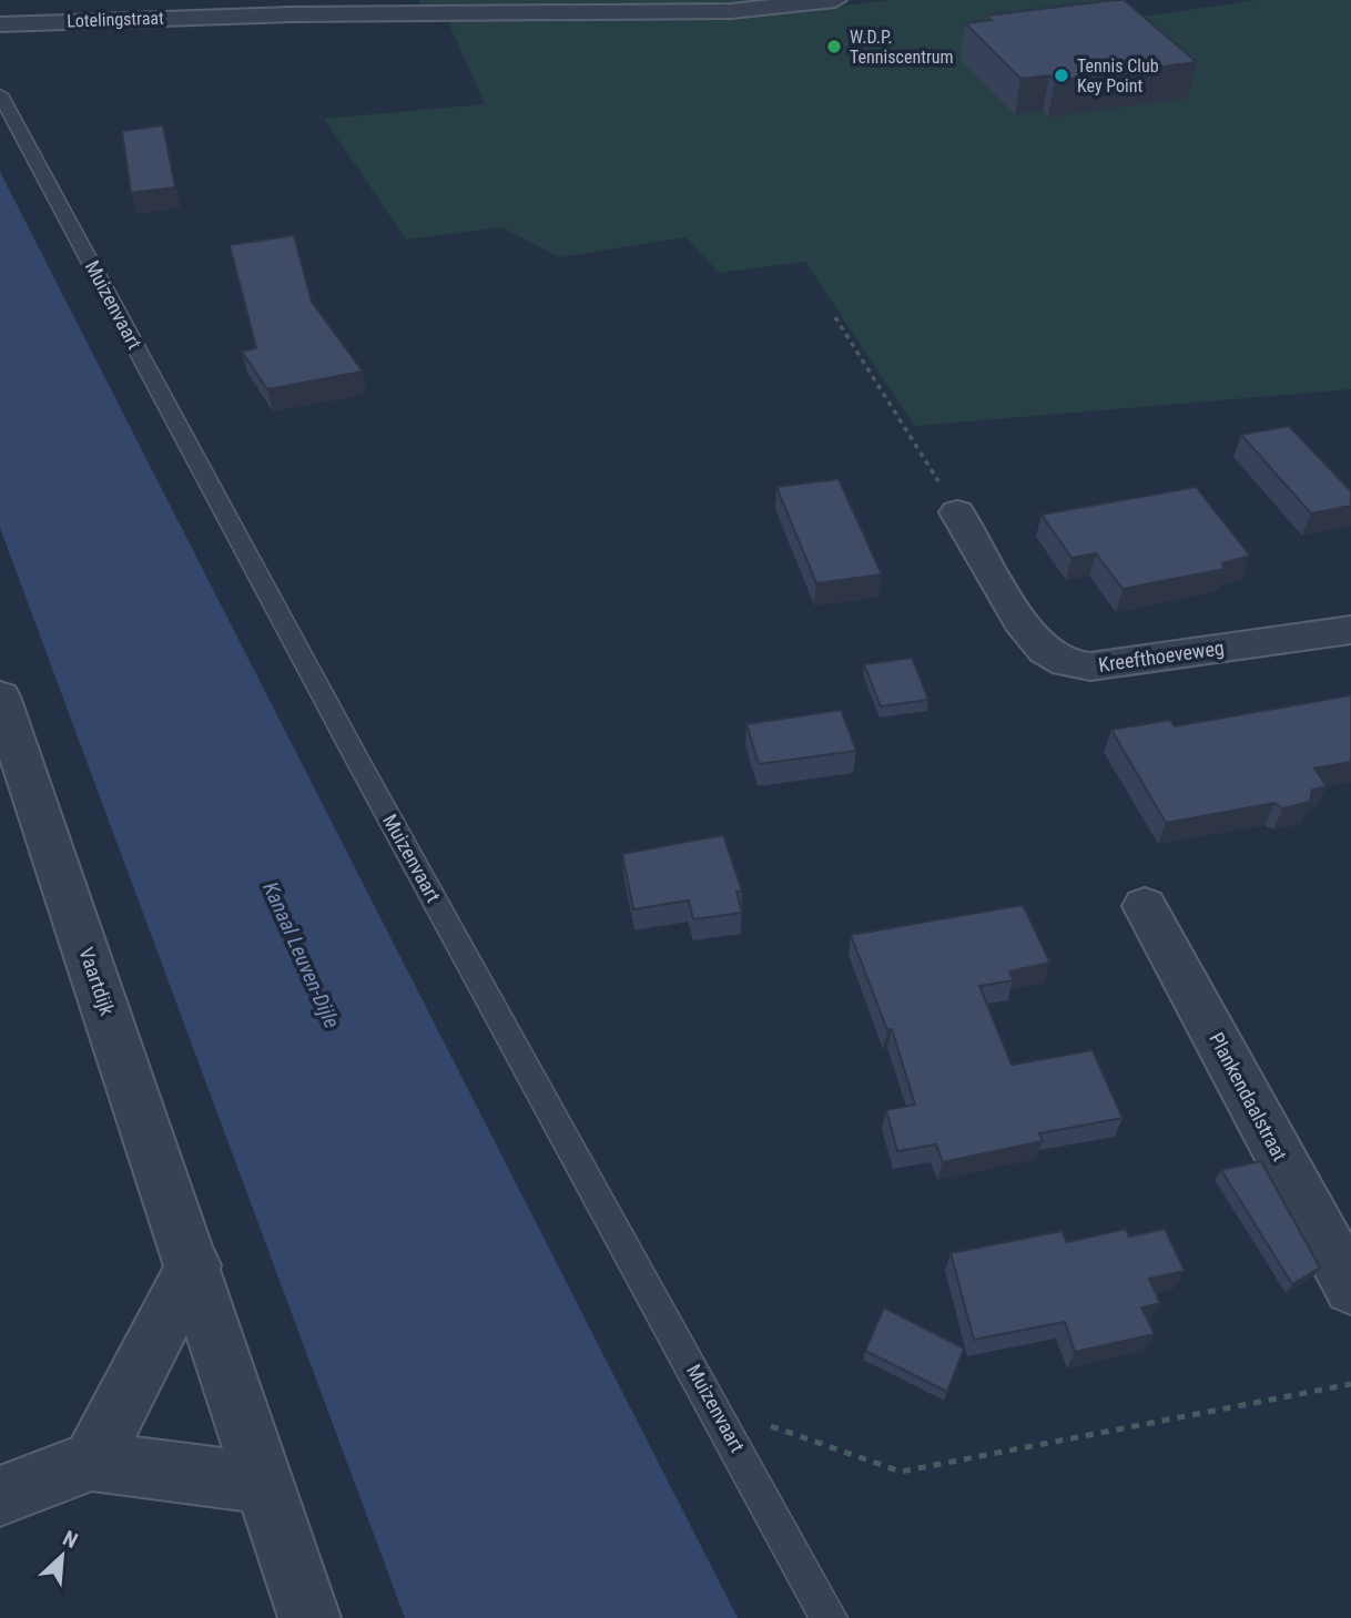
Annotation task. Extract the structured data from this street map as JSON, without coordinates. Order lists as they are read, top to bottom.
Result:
{
  "streets": {
    "street": [
      "Lotelingstraat",
      "Kreefthoeveweg",
      "Vaartdijk",
      "Plankendaalstraat"
    ],
    "lane": ["Muizenvaart"]
  },
  "water": ["Kanaal Leuven-Dijle"],
  "places": ["W.D.P. Tenniscentrum", "Tennis Club Key Point"],
  "north": "top right"
}
